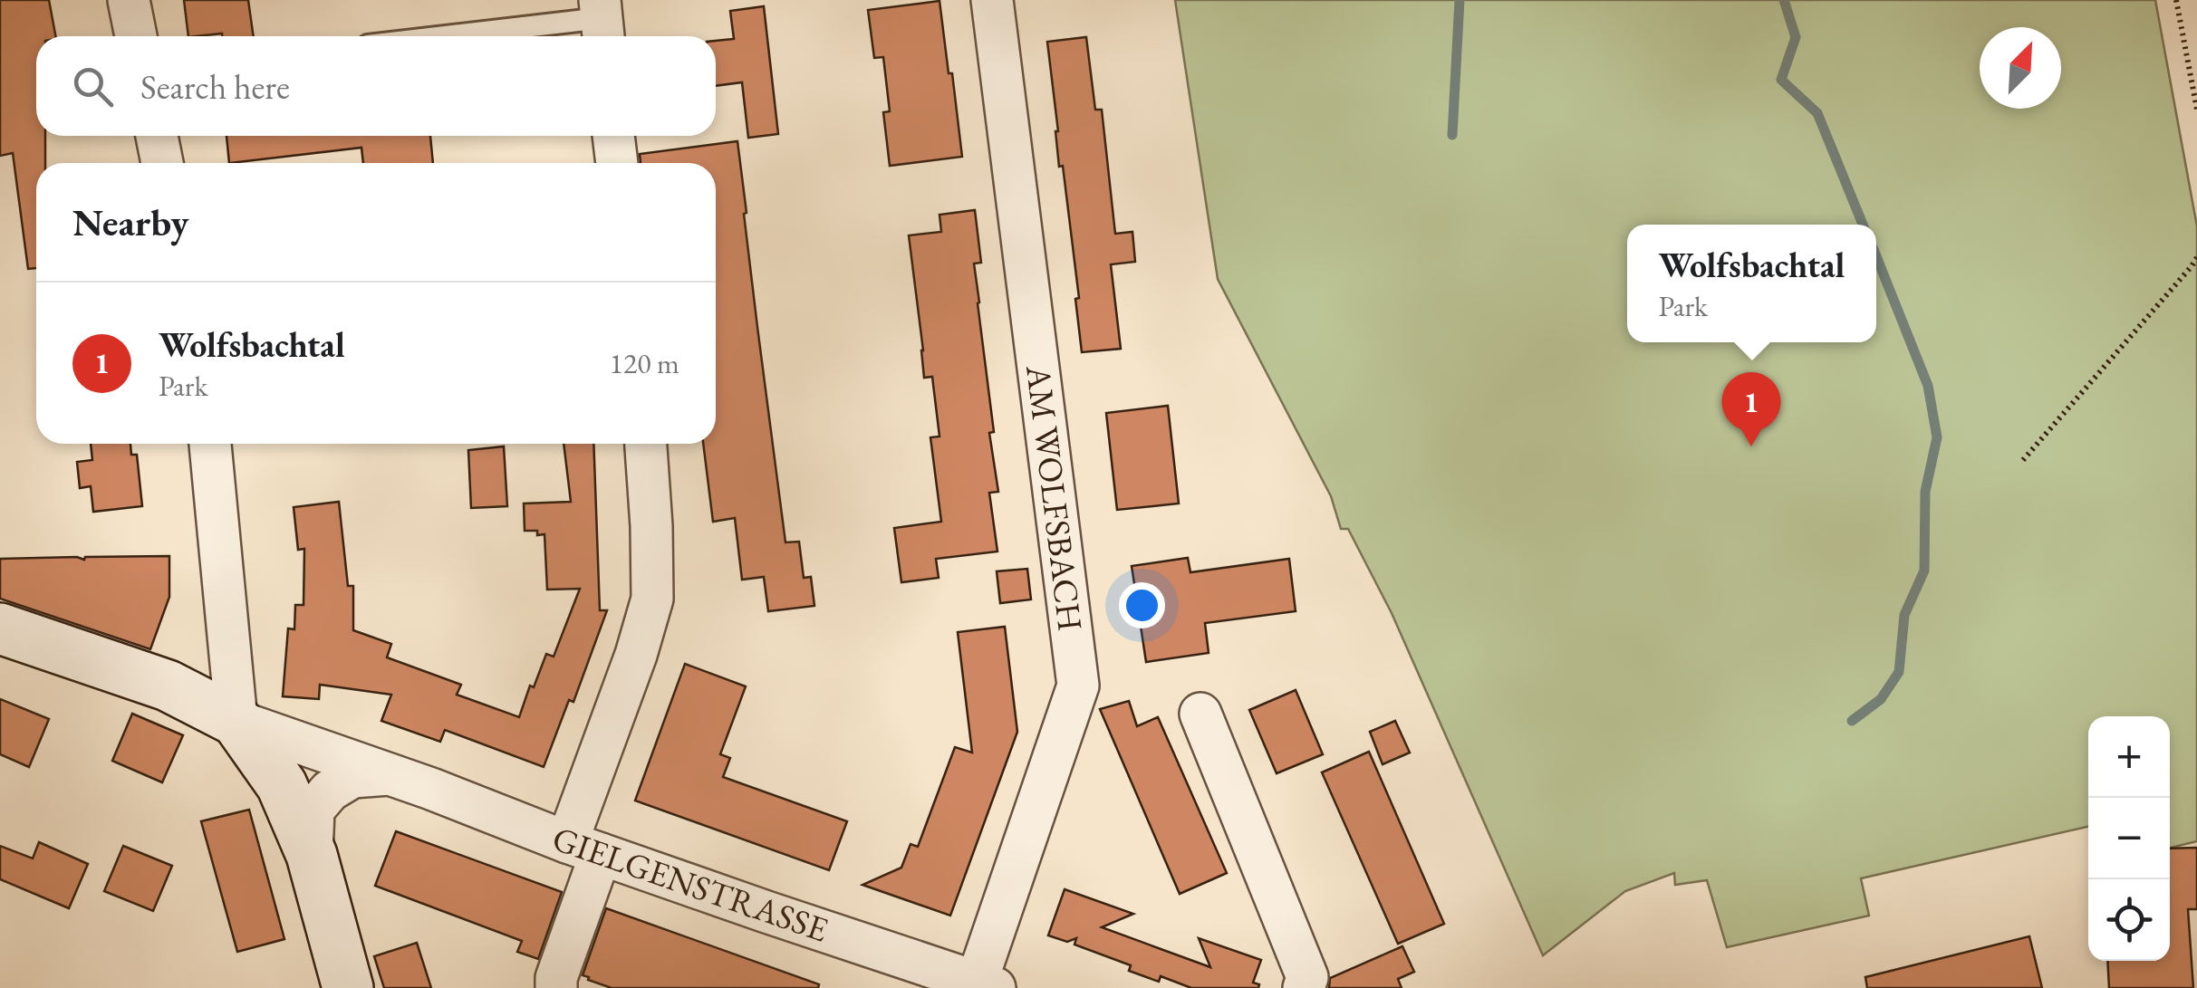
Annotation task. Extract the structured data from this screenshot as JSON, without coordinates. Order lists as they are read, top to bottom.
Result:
{
  "streets": {
    "street": ["AM WOLFSBACH", "GIELGENSTRASSE"]
  },
  "crossings": [
    ["AM WOLFSBACH", "GIELGENSTRASSE"]
  ],
  "north": "top right",
  "page": {
    "search": "Search here",
    "heading": "Nearby",
    "popup": ["Wolfsbachtal", "Park"],
    "list": [
      {
        "mark": "1",
        "name": "Wolfsbachtal",
        "note": "Park",
        "value": "120 m"
      }
    ],
    "pins": "1",
    "map_buttons": ["+", "−"]
  }
}
